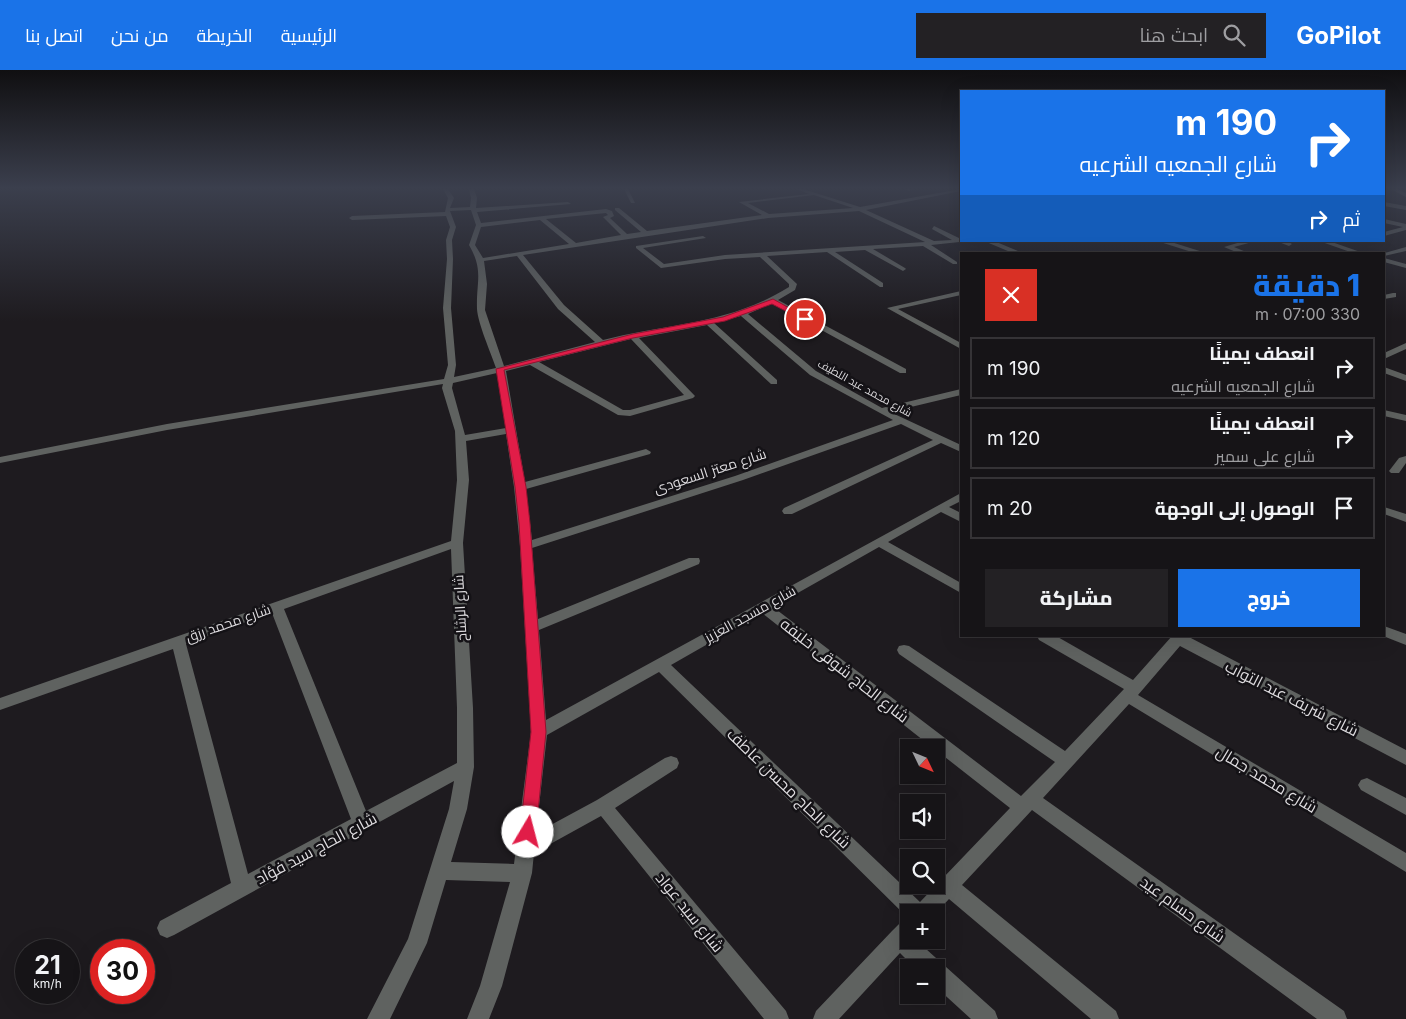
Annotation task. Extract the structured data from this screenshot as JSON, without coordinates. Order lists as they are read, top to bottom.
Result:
{
  "streets": {
    "street": [
      "شارع محمد عبد اللطيف",
      "شارع معتز السعودى",
      "شارع الرشاح",
      "شارع مسجد العزيز",
      "شارع محمد رزق",
      "شارع الحاج شوقى خليفه",
      "شارع شريف عبد التواب",
      "شارع محمد جمال",
      "شارع الحاج محسن عاطف",
      "شارع الحاج سيد فؤاد",
      "شارع حسام عيد",
      "شارع سيد عواد"
    ]
  },
  "crossings": [
    ["شارع محمد عبد اللطيف", "شارع معتز السعودى"],
    ["شارع الرشاح", "شارع محمد رزق"],
    ["شارع الرشاح", "شارع الحاج سيد فؤاد"],
    ["شارع مسجد العزيز", "شارع الحاج شوقى خليفه"],
    ["شارع مسجد العزيز", "شارع الحاج محسن عاطف"],
    ["شارع الحاج شوقى خليفه", "شارع حسام عيد"]
  ],
  "north": "bottom right",
  "page": {
    "header": "GoPilot",
    "search": "ابحث هنا",
    "nav": [
      "الرئيسية",
      "الخريطة",
      "من نحن",
      "اتصل بنا"
    ],
    "turn": ["190 m", "شارع الجمعيه الشرعيه"],
    "then": "ثم",
    "heading": ["1 دقيقة", "330 m · 07:00"],
    "list": [
      {
        "name": "انعطف يمينًا",
        "note": "شارع الجمعيه الشرعيه",
        "value": "190 m"
      },
      {
        "name": "انعطف يمينًا",
        "note": "شارع على سمير",
        "value": "120 m"
      },
      {
        "name": "الوصول إلى الوجهة",
        "value": "20 m"
      }
    ],
    "buttons": ["خروج", "مشاركة"],
    "map_buttons": ["+", "−"],
    "speed": "21 km/h",
    "limit": "30"
  }
}
